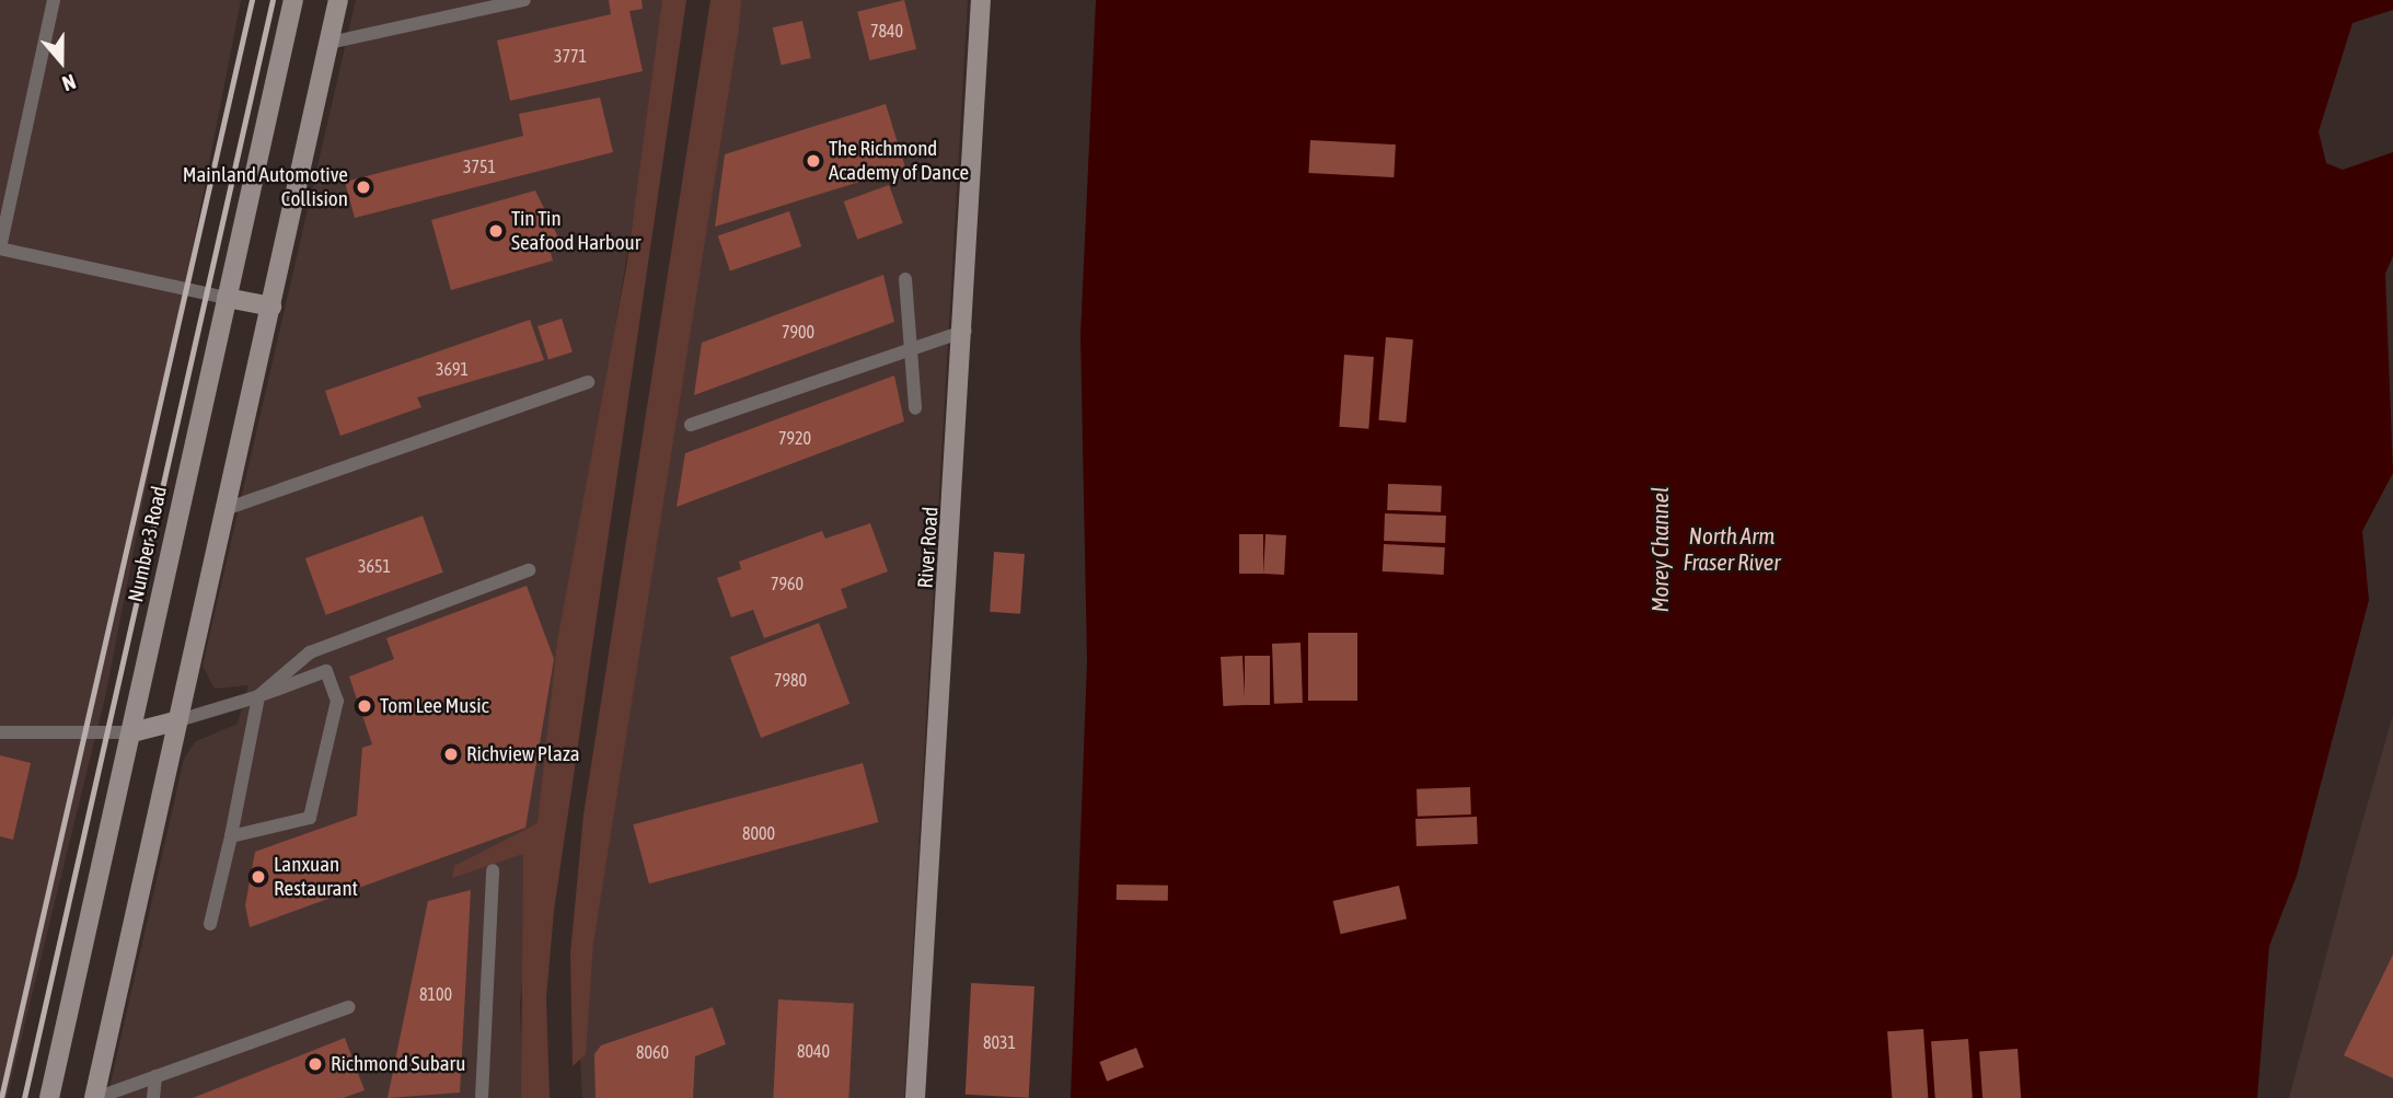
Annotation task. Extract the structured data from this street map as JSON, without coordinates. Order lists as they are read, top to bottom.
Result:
{
  "streets": {
    "main road": ["Number 3 Road", "River Road"]
  },
  "water": ["North Arm Fraser River", "Morey Channel"],
  "places": [
    "The Richmond Academy of Dance",
    "Mainland Automotive Collision",
    "Tin Tin Seafood Harbour",
    "Tom Lee Music",
    "Richview Plaza",
    "Lanxuan Restaurant",
    "Richmond Subaru"
  ],
  "house_numbers": [
    "7840",
    "3771",
    "3751",
    "7900",
    "3691",
    "7920",
    "3651",
    "7960",
    "7980",
    "8000",
    "8100",
    "8031",
    "8040",
    "8060"
  ],
  "north": "bottom"
}
